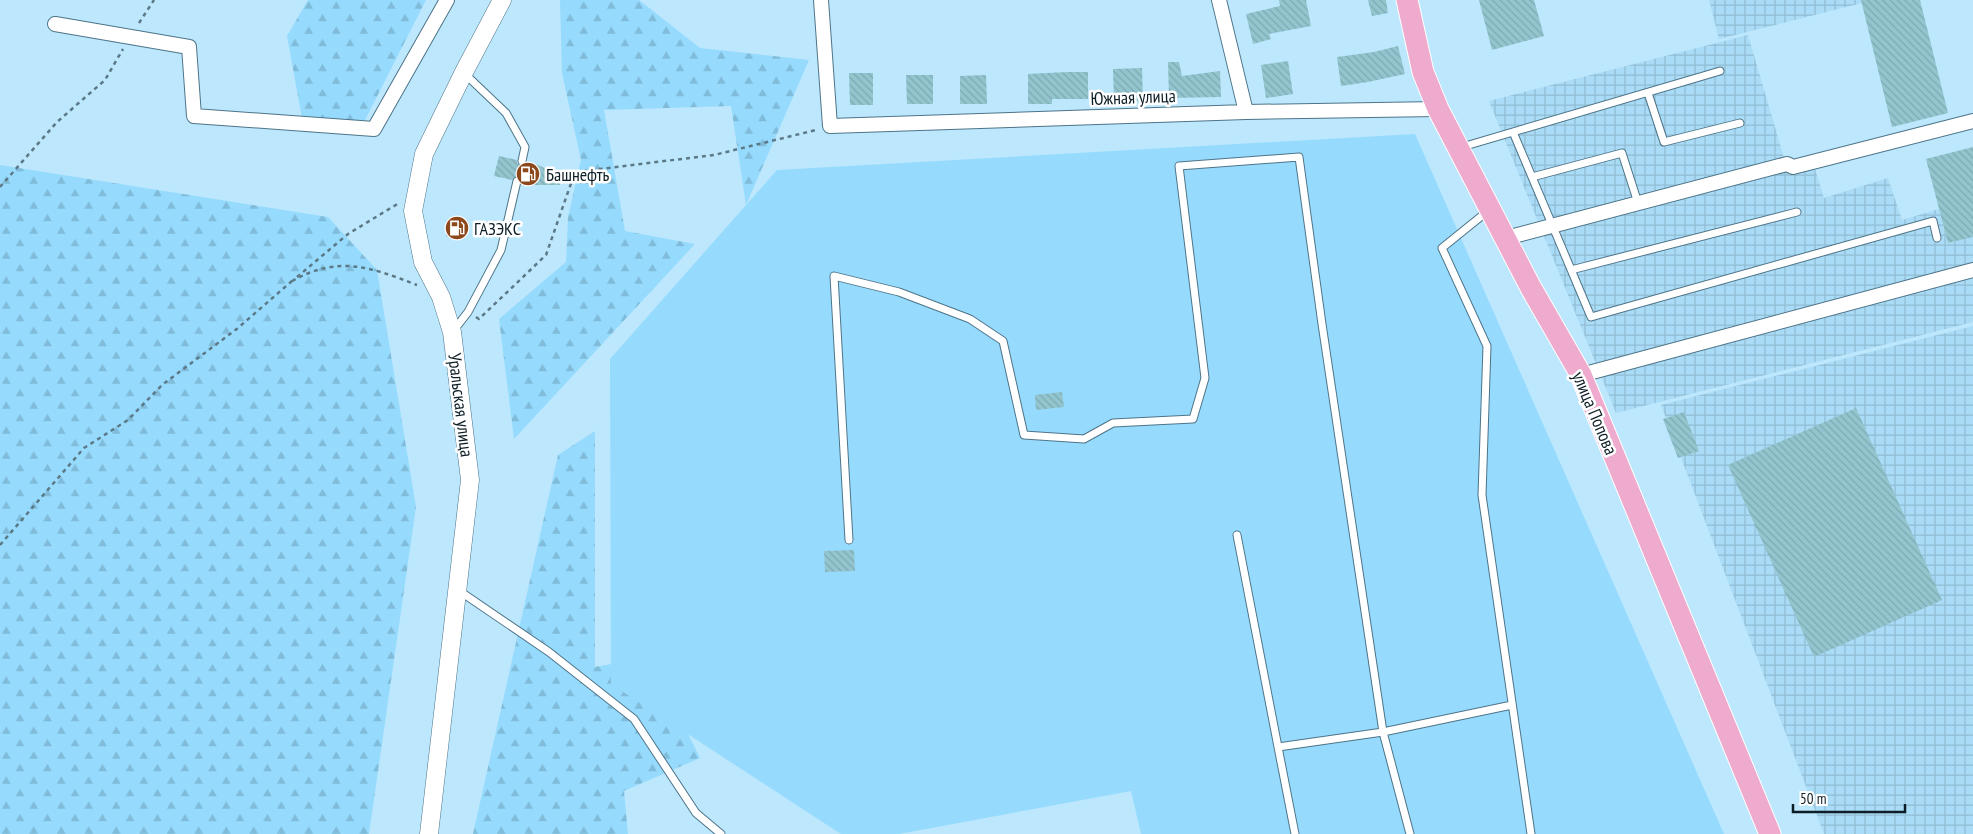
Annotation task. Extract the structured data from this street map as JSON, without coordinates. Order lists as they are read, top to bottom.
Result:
{
  "streets": {
    "main road": ["улица Попова"],
    "street": ["Южная улица", "Уральская улица"]
  },
  "crossings": [
    ["Южная улица", "улица Попова"]
  ],
  "places": {
    "fuel station": ["Башнефть", "ГАЗЭКС"]
  },
  "scale_bar": "50 m"
}
